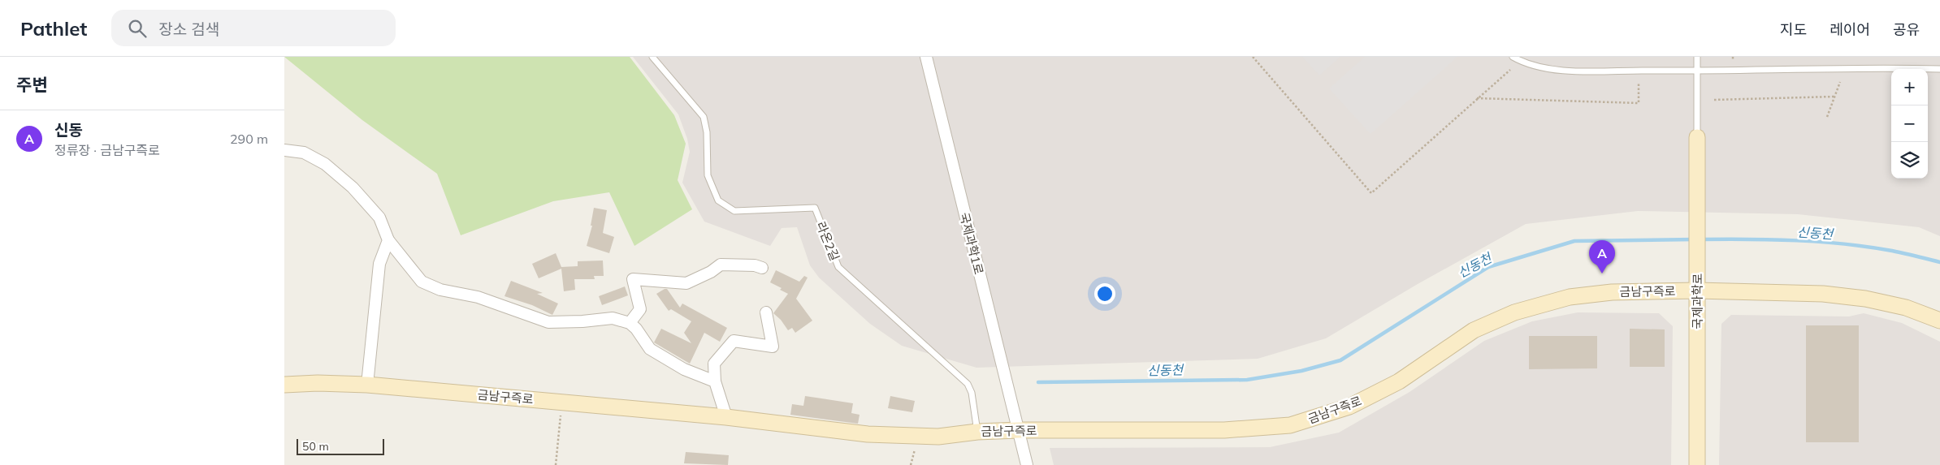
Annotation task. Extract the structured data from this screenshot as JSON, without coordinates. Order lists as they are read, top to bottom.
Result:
{
  "streets": {
    "main road": ["금남구즉로", "국제과학로"],
    "street": ["국제과학1로"],
    "lane": ["라온2길"]
  },
  "crossings": [
    ["라온2길", "금남구즉로"],
    ["국제과학1로", "금남구즉로"],
    ["금남구즉로", "국제과학로"]
  ],
  "water": ["신동천"],
  "scale_bar": "50 m",
  "page": {
    "header": "Pathlet",
    "search": "장소 검색",
    "nav": ["지도", "레이어", "공유"],
    "heading": "주변",
    "map_buttons": ["+", "−"],
    "list": [
      {
        "mark": "A",
        "name": "신동",
        "note": "정류장 · 금남구즉로",
        "value": "290 m"
      }
    ],
    "pins": "A",
    "scale": "50 m"
  }
}
